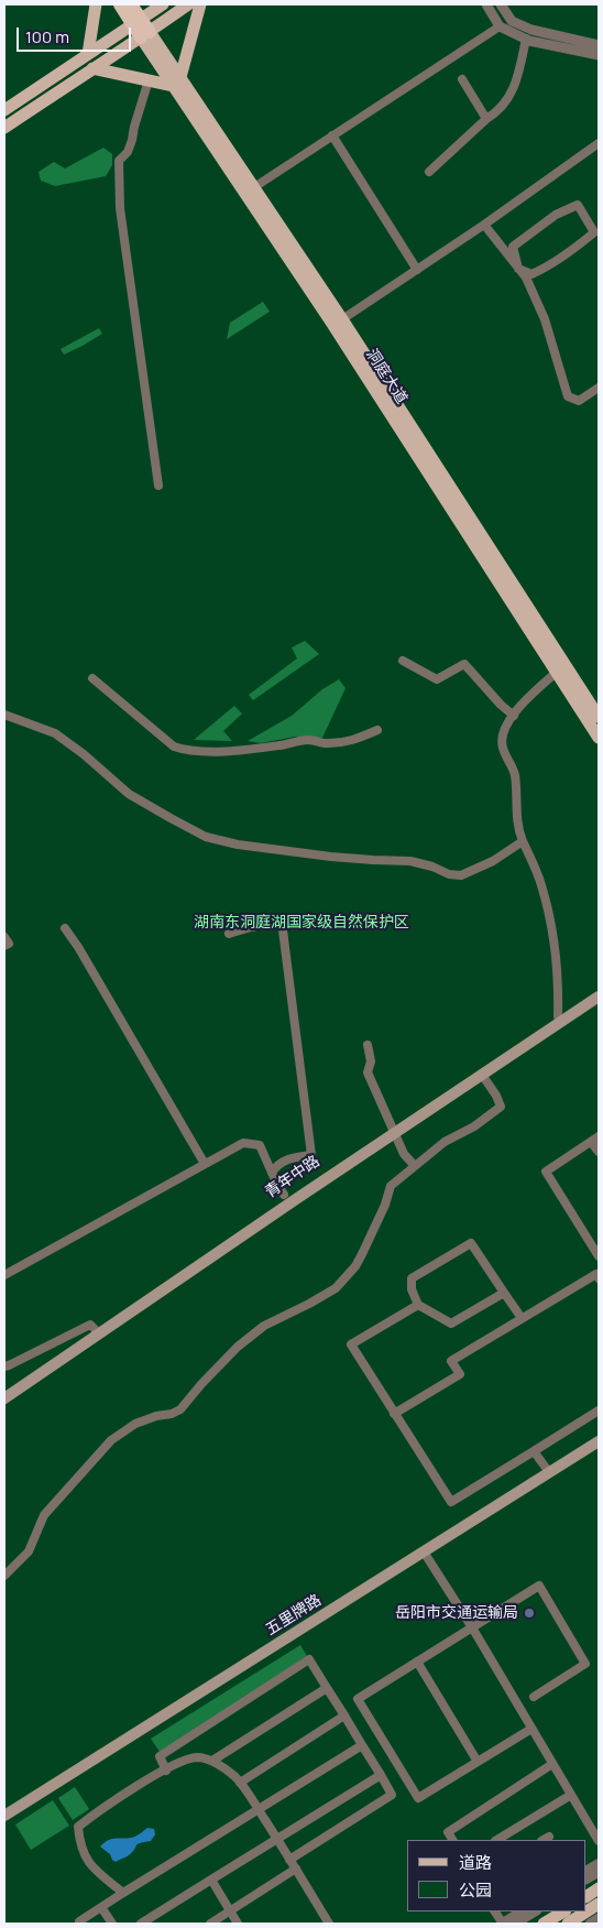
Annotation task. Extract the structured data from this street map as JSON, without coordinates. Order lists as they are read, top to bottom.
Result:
{
  "streets": {
    "main road": ["洞庭大道", "青年中路", "五里牌路"]
  },
  "parks": ["湖南东洞庭湖国家级自然保护区"],
  "places": ["岳阳市交通运输局"],
  "legend": ["道路", "公园"],
  "scale_bar": "100 m"
}
